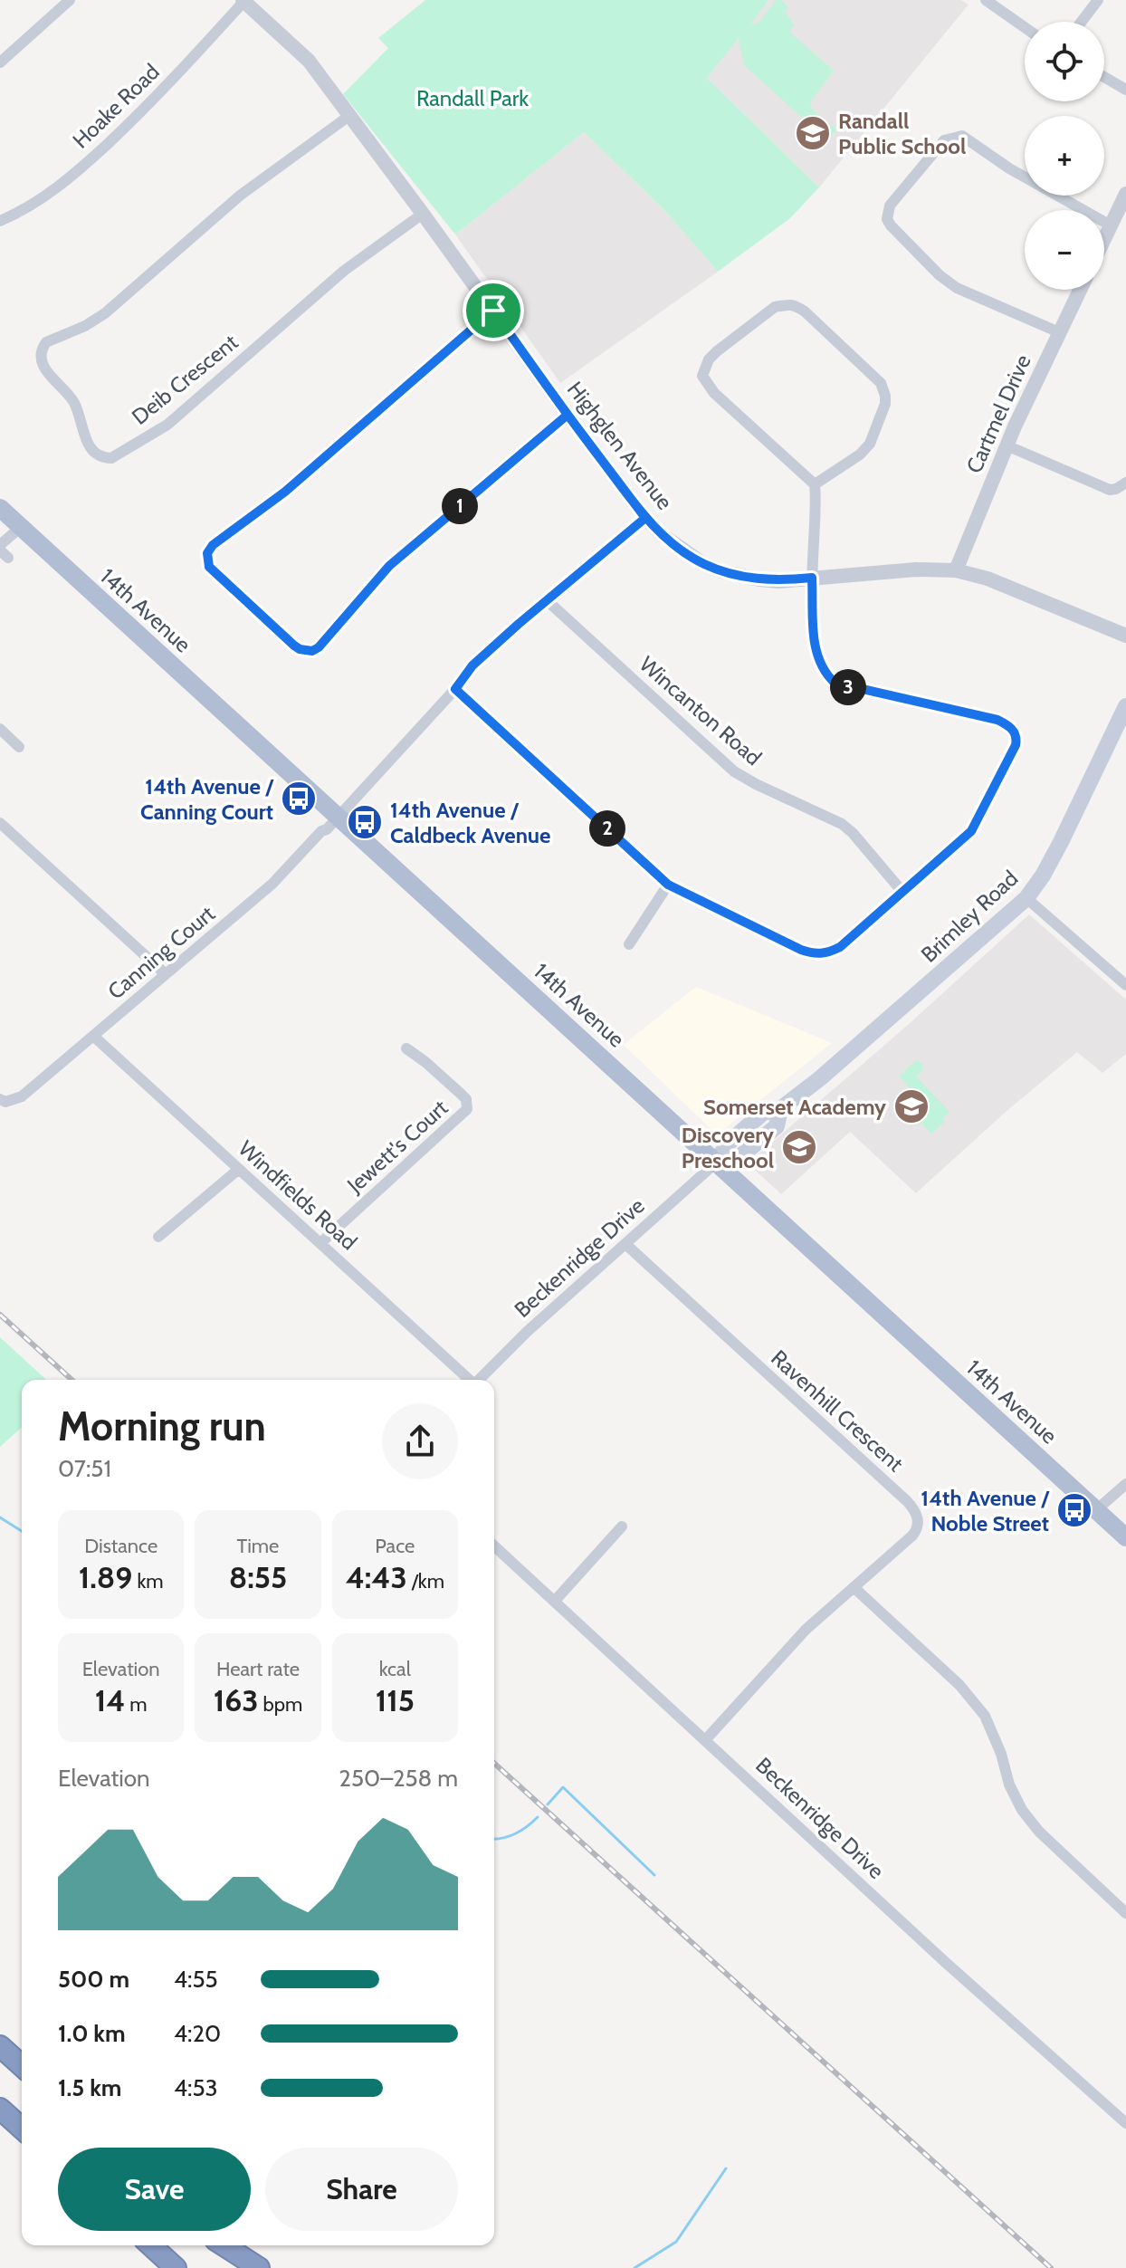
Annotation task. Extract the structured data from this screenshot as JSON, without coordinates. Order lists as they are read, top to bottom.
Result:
{
  "streets": {
    "main road": ["14th Avenue", "Brimley Road"],
    "street": [
      "Hoake Road",
      "Deib Crescent",
      "Cartmel Drive",
      "Highglen Avenue",
      "Wincanton Road",
      "Canning Court",
      "Jewett's Court",
      "Windfields Road",
      "Beckenridge Drive",
      "Ravenhill Crescent"
    ]
  },
  "crossings": [
    ["Hoake Road", "Highglen Avenue"],
    ["Deib Crescent", "Highglen Avenue"],
    ["Cartmel Drive", "Highglen Avenue"],
    ["Highglen Avenue", "Canning Court"],
    ["14th Avenue", "Brimley Road"],
    ["14th Avenue", "Canning Court"],
    ["14th Avenue", "Beckenridge Drive"],
    ["Wincanton Road", "Canning Court"],
    ["Brimley Road", "Beckenridge Drive"],
    ["Canning Court", "Windfields Road"],
    ["Jewett's Court", "Windfields Road"],
    ["Beckenridge Drive", "Ravenhill Crescent"]
  ],
  "parks": ["Randall Park"],
  "places": {
    "school or university": ["Randall Public School", "Somerset Academy", "Discovery Preschool"],
    "bus stop": ["14th Avenue / Canning Court", "14th Avenue / Caldbeck Avenue", "14th Avenue / Noble Street"]
  },
  "page": {
    "map_buttons": ["+", "−"],
    "pins": ["1", "3", "2"],
    "heading": ["Morning run", "07:51"],
    "stats": [
      ["Distance", "1.89 km"],
      ["Time", "8:55"],
      ["Pace", "4:43 /km"],
      ["Elevation", "14 m"],
      ["Heart rate", "163 bpm"],
      ["kcal", "115"]
    ],
    "chart": ["Elevation", "250–258 m"],
    "list": [
      {
        "name": "500 m",
        "note": "4:55"
      },
      {
        "name": "1.0 km",
        "note": "4:20"
      },
      {
        "name": "1.5 km",
        "note": "4:53"
      }
    ],
    "buttons": ["Save", "Share"]
  }
}
